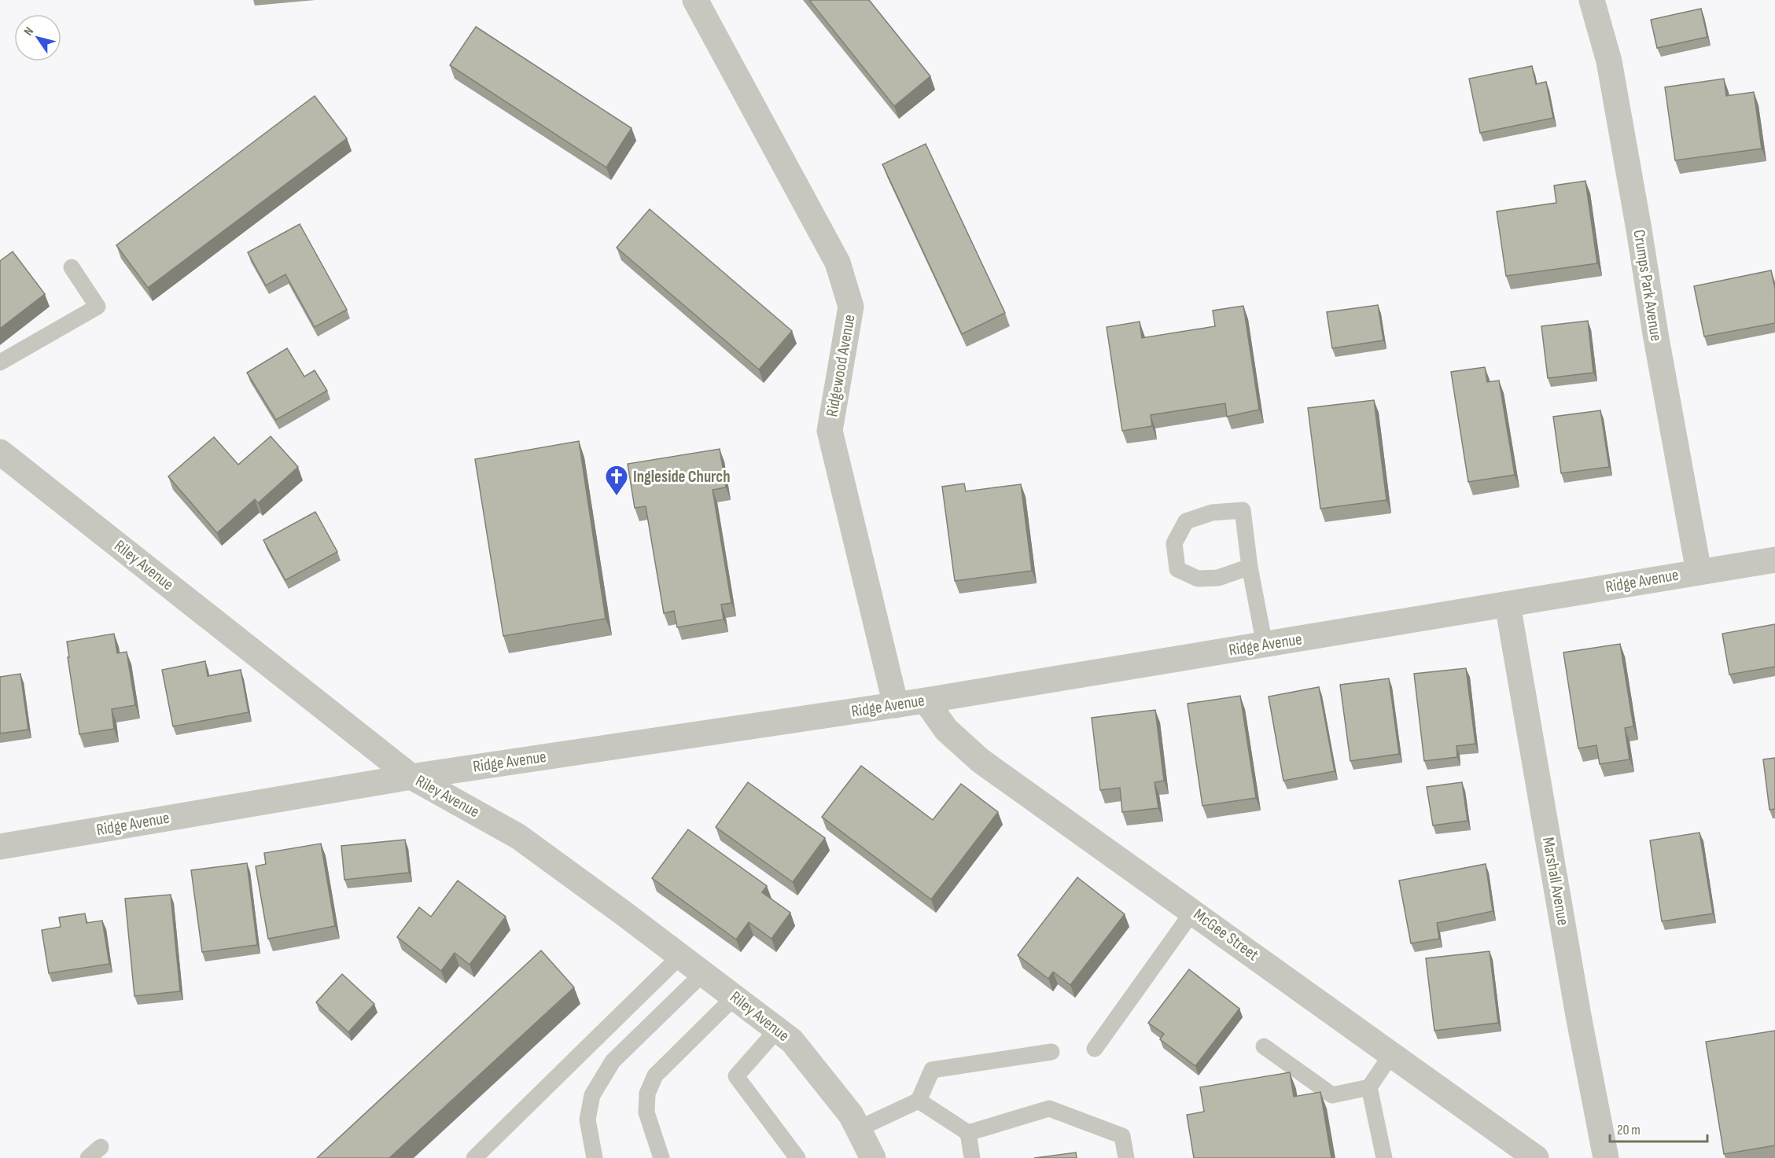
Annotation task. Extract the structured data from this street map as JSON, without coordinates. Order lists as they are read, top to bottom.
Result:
{
  "streets": {
    "street": [
      "Crumps Park Avenue",
      "Ridgewood Avenue",
      "Riley Avenue",
      "Ridge Avenue",
      "Marshall Avenue",
      "McGee Street"
    ]
  },
  "crossings": [
    ["Crumps Park Avenue", "Ridge Avenue"],
    ["Ridgewood Avenue", "Ridge Avenue"],
    ["Riley Avenue", "Ridge Avenue"],
    ["Ridge Avenue", "Marshall Avenue"],
    ["Ridge Avenue", "McGee Street"]
  ],
  "places": {
    "church": ["Ingleside Church"]
  },
  "scale_bar": "20 m",
  "north": "top left"
}
